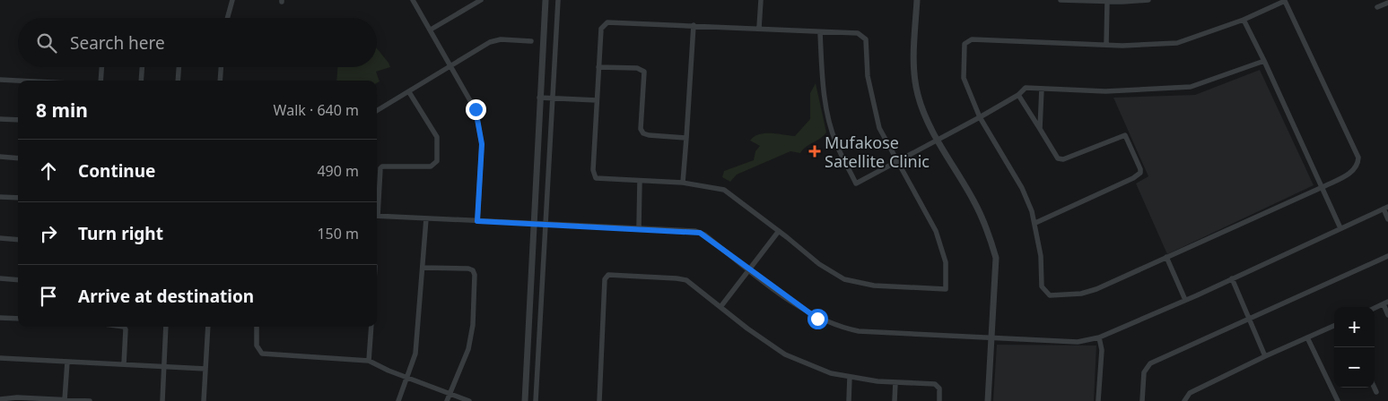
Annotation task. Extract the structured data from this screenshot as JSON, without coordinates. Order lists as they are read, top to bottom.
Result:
{
  "places": {
    "health": ["Mufakose Satellite Clinic"]
  },
  "page": {
    "search": "Search here",
    "heading": ["8 min", "Walk · 640 m"],
    "list": [
      ["Continue", "490 m"],
      ["Turn right", "150 m"],
      "Arrive at destination"
    ],
    "map_buttons": ["+", "−"]
  }
}
